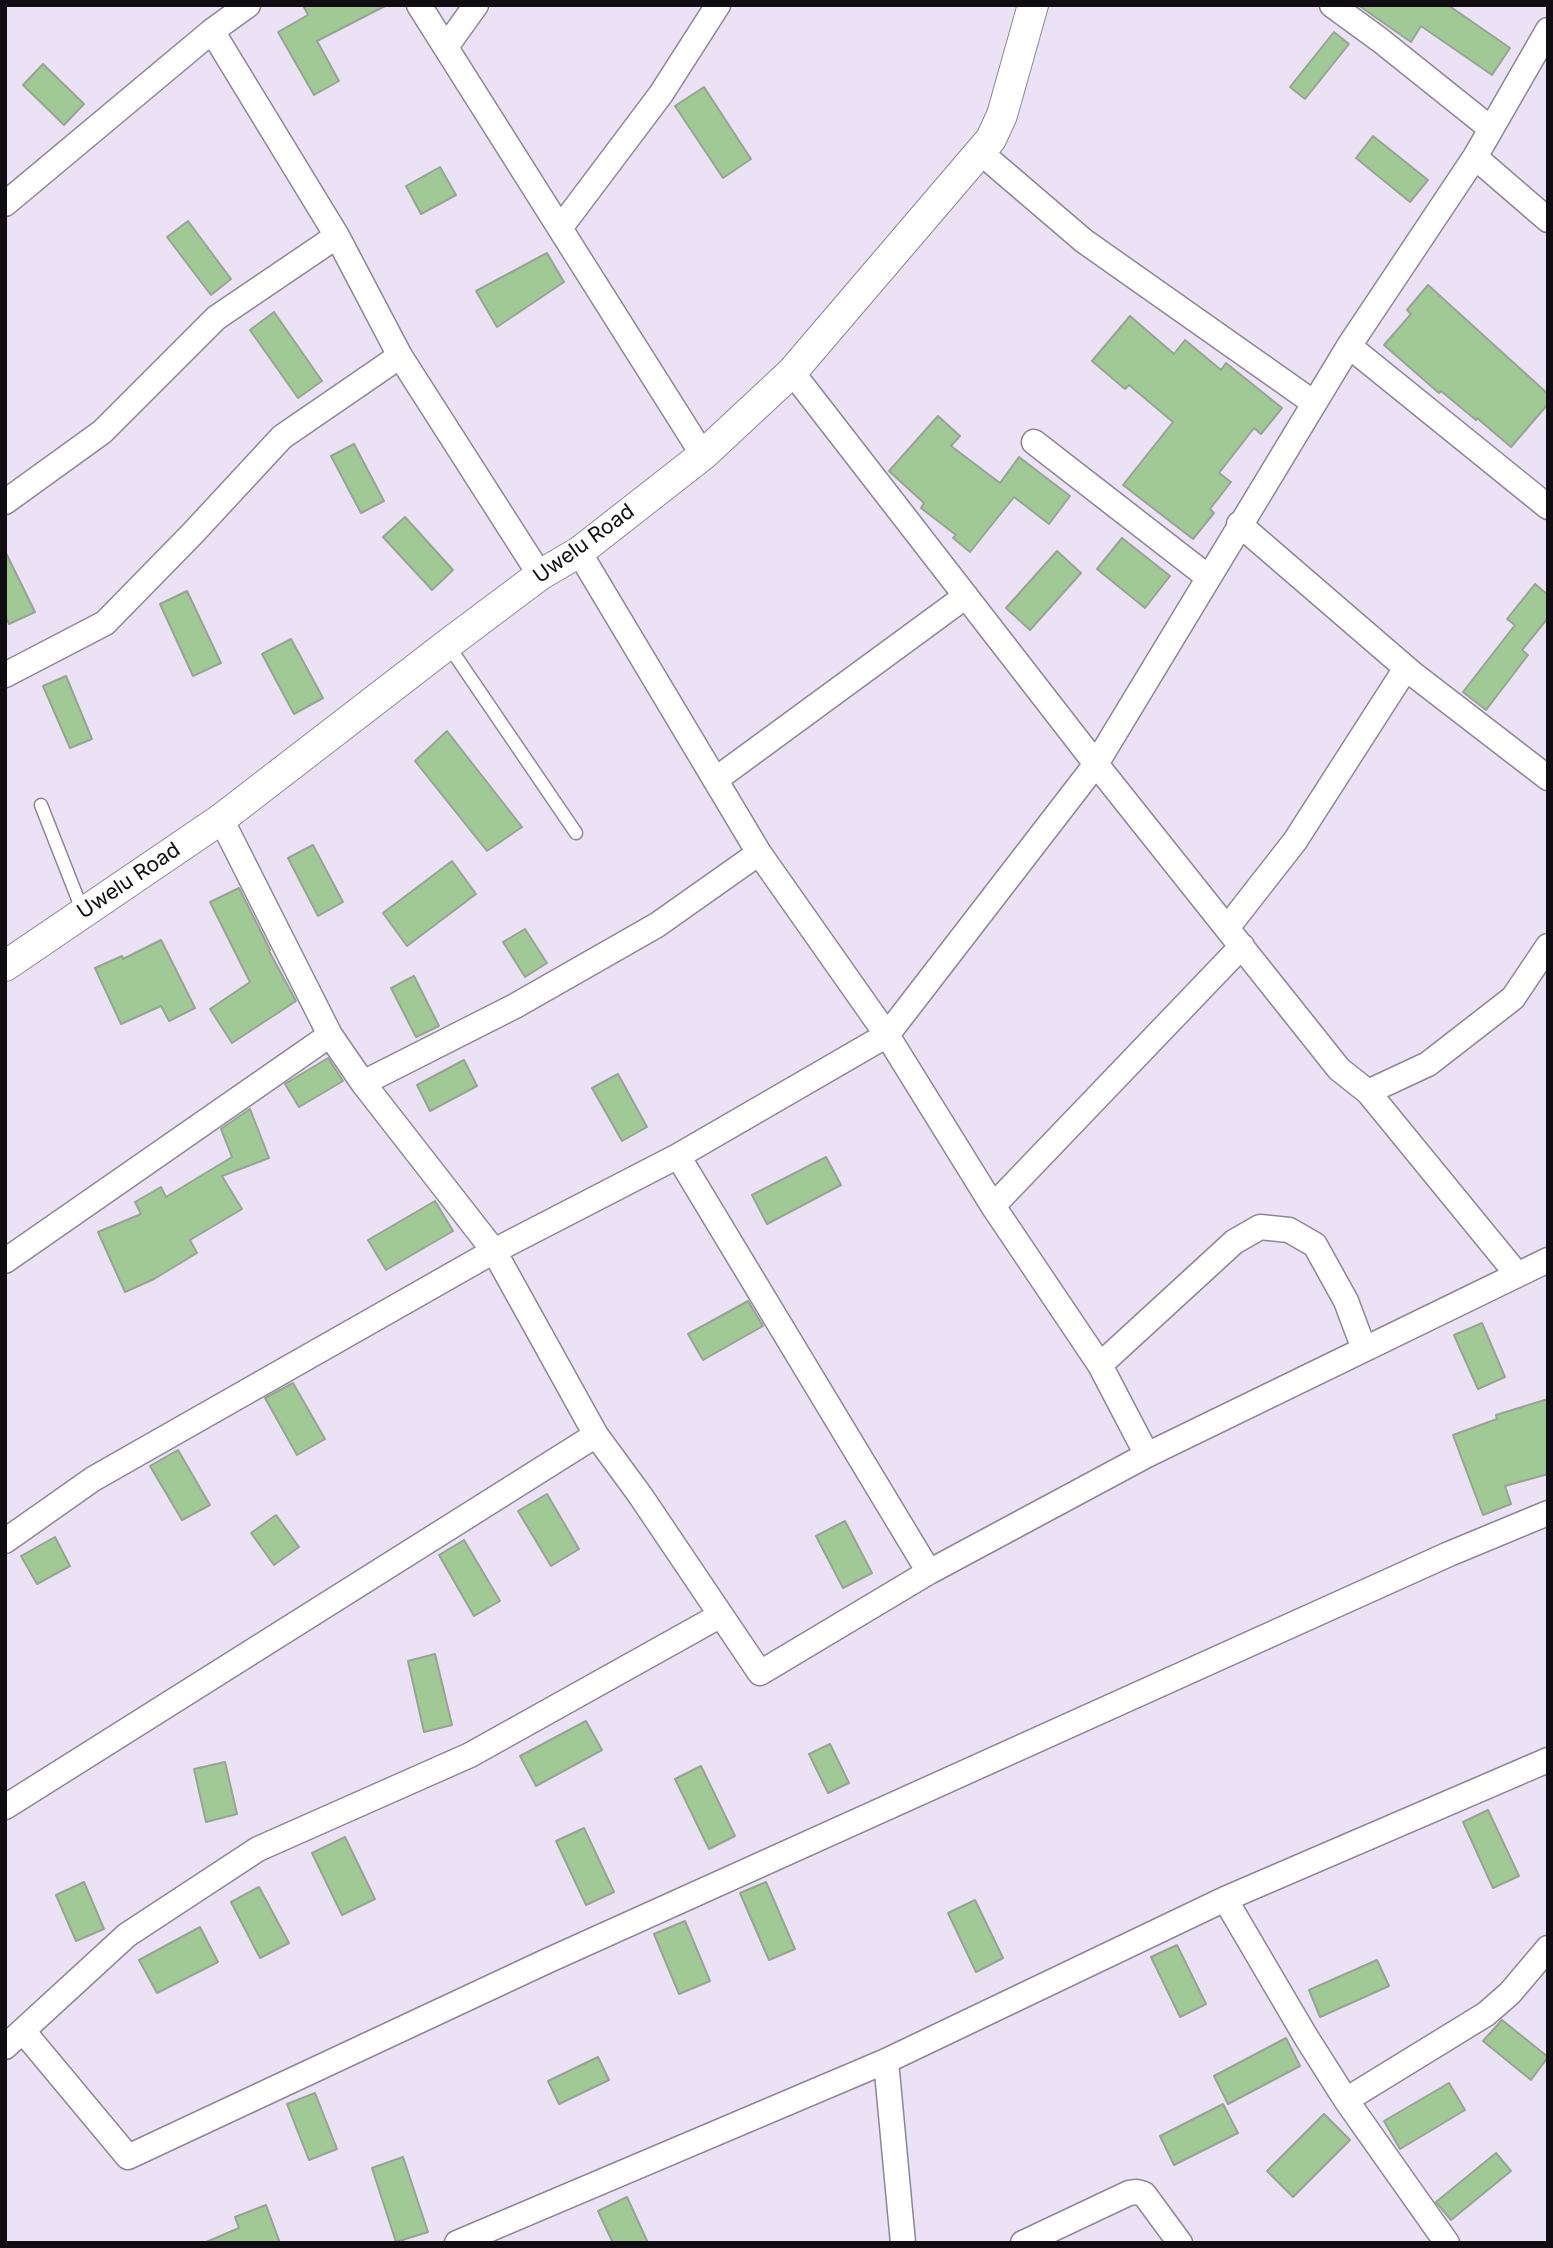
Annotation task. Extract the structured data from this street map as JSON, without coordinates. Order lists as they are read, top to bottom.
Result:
{
  "streets": {
    "street": ["Uwelu Road"]
  }
}
